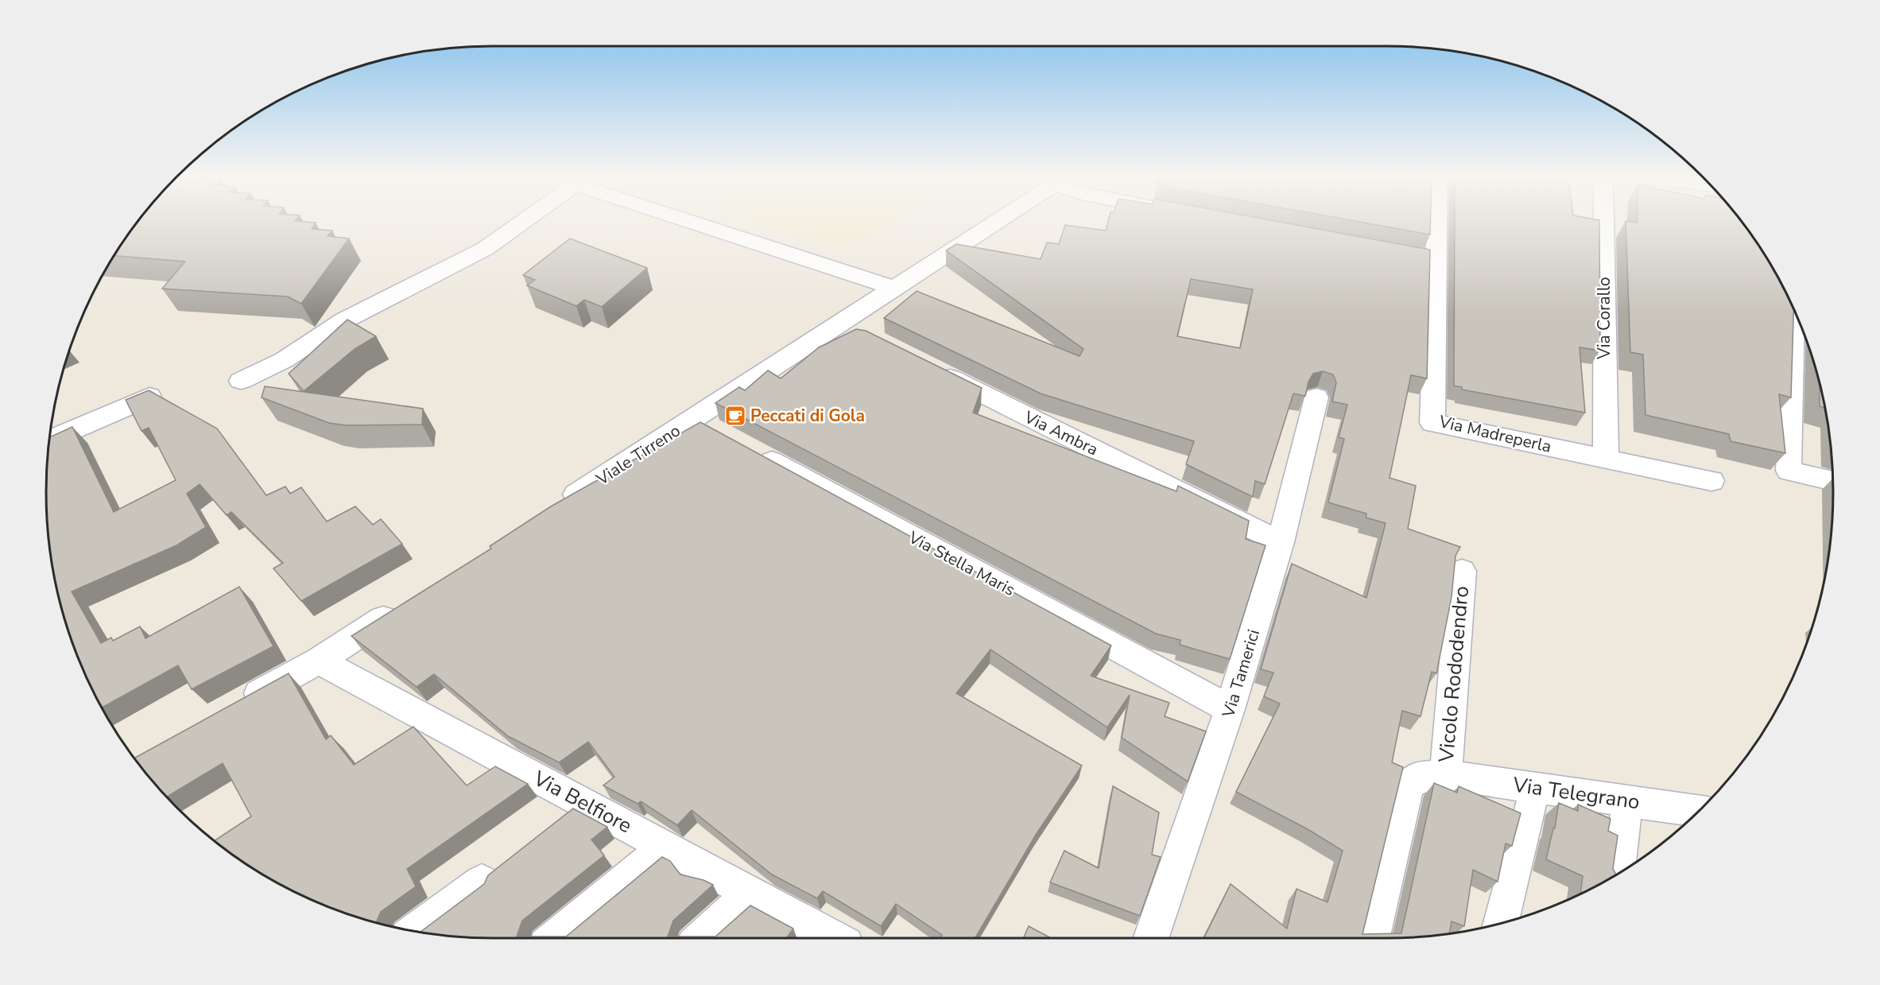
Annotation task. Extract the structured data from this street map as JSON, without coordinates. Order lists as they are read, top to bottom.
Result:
{
  "streets": {
    "street": [
      "Via Corallo",
      "Via Ambra",
      "Via Madreperla",
      "Viale Tirreno",
      "Via Stella Maris",
      "Via Tamerici",
      "Vicolo Rododendro",
      "Via Telegrano",
      "Via Belfiore"
    ]
  },
  "crossings": [
    ["Via Corallo", "Via Madreperla"],
    ["Via Ambra", "Via Tamerici"],
    ["Via Stella Maris", "Via Tamerici"],
    ["Vicolo Rododendro", "Via Telegrano"]
  ],
  "places": {
    "cafe": ["Peccati di Gola"]
  }
}
